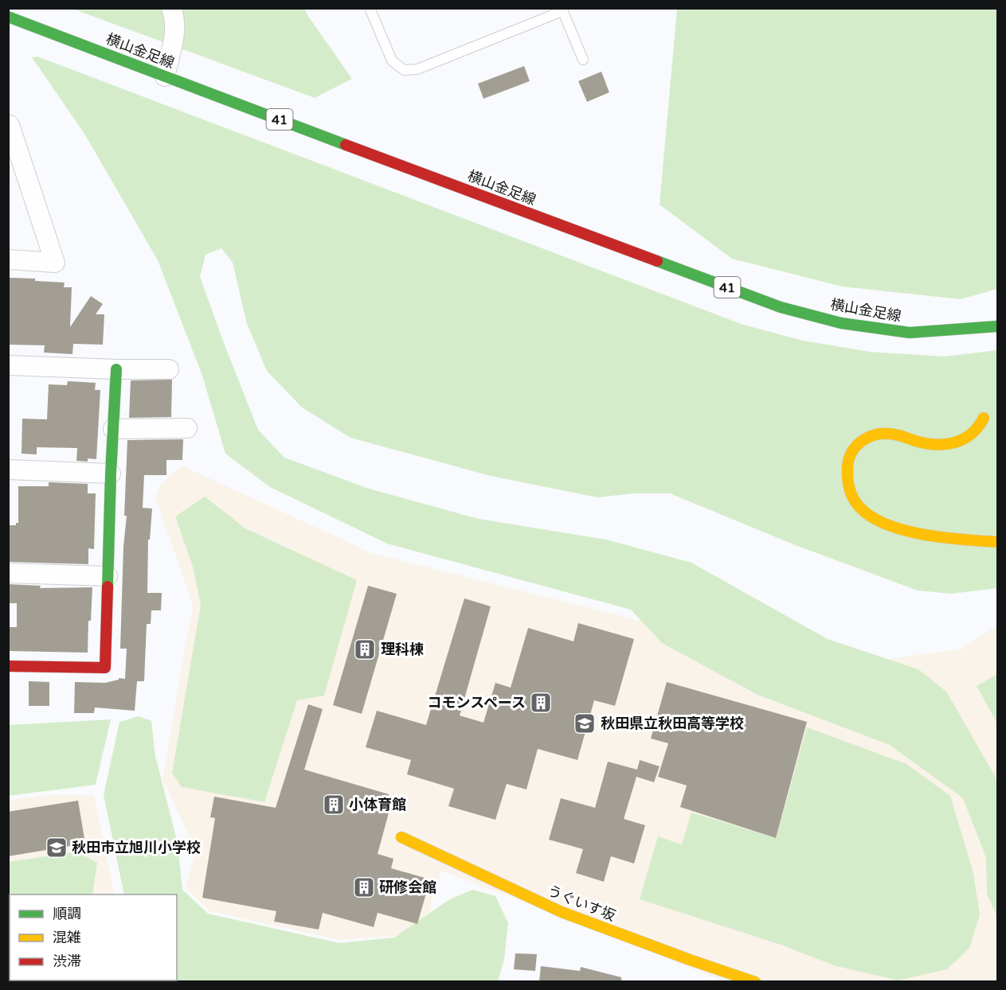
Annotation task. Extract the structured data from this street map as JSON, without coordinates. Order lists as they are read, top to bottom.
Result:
{
  "streets": {
    "street": ["横山金足線", "41", "うぐいす坂"]
  },
  "places": {
    "building": [
      "理科棟",
      "コモンスペース",
      "小体育館",
      "研修会館"
    ],
    "school or university": ["秋田県立秋田高等学校", "秋田市立旭川小学校"]
  },
  "legend": ["順調", "混雑", "渋滞"]
}
